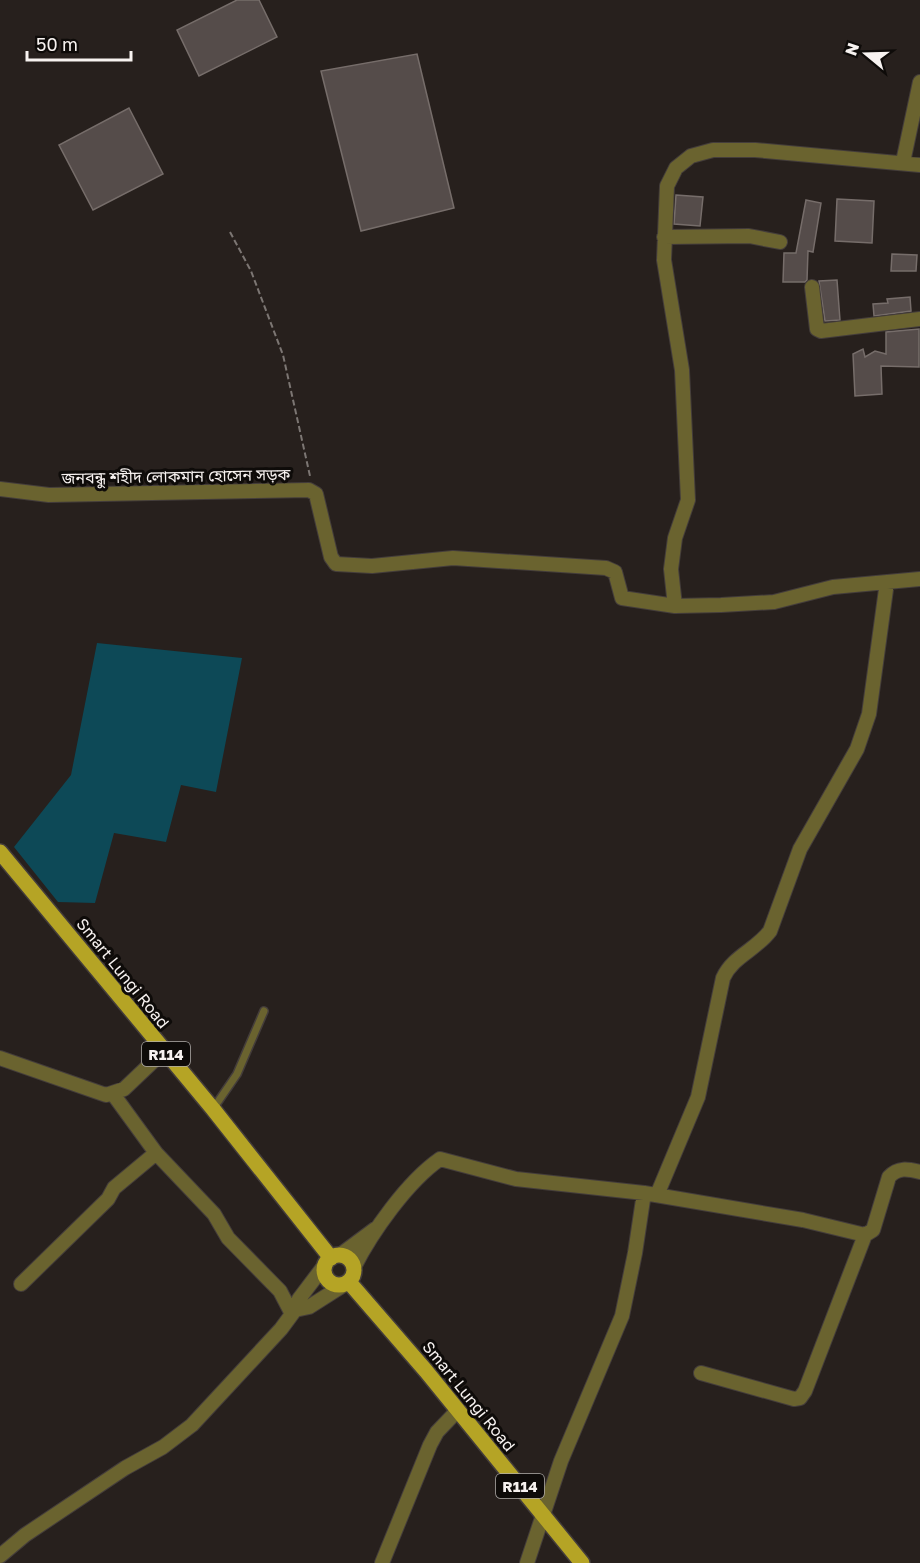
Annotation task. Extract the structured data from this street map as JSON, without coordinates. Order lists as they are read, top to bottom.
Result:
{
  "streets": {
    "main road": ["Smart Lungi Road", "R114"],
    "street": ["জনবন্ধু শহীদ লোকমান হোসেন সড়ক"]
  },
  "crossings": [
    ["Smart Lungi Road", "R114"]
  ],
  "scale_bar": "50 m",
  "north": "left"
}
